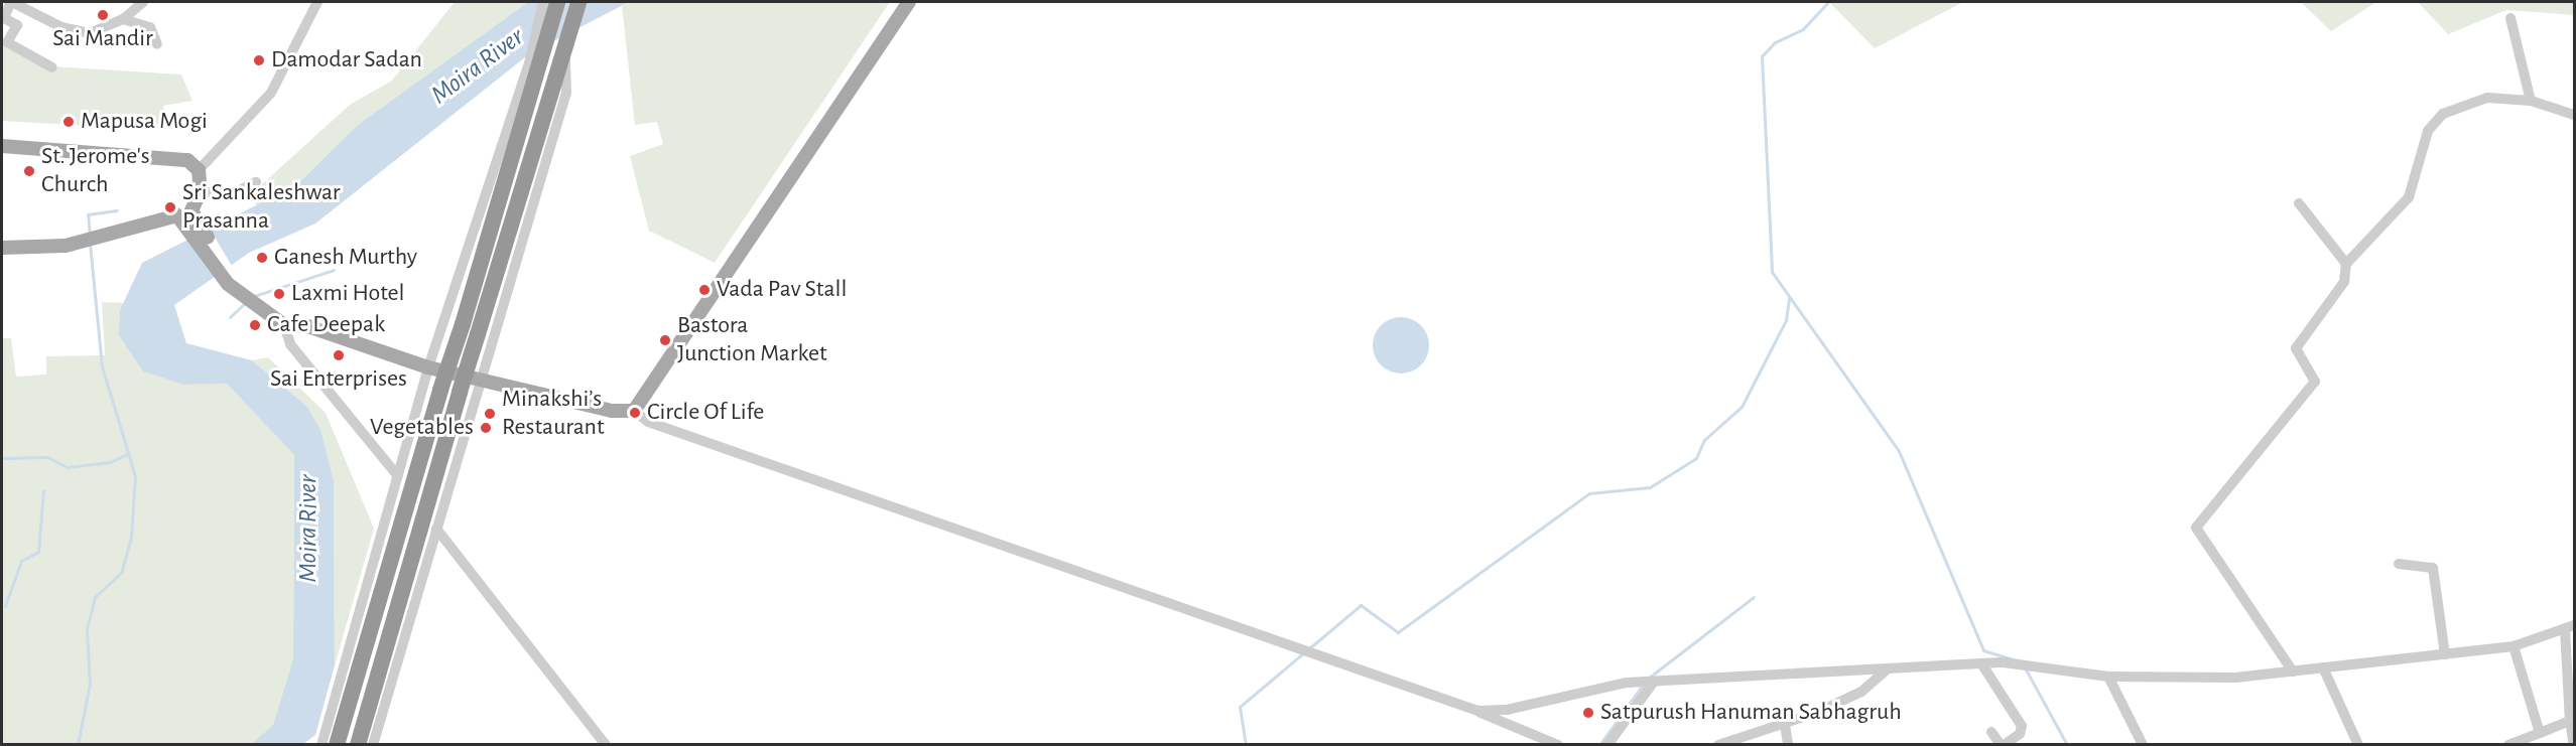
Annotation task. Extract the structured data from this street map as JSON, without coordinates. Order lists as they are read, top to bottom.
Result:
{
  "water": ["Moira River"],
  "places": [
    "Sai Mandir",
    "Damodar Sadan",
    "Mapusa Mogi",
    "St. Jerome's Church",
    "Sri Sankaleshwar Prasanna",
    "Ganesh Murthy",
    "Vada Pav Stall",
    "Laxmi Hotel",
    "Cafe Deepak",
    "Bastora Junction Market",
    "Sai Enterprises",
    "Circle Of Life",
    "Minakshi’s Restaurant",
    "Vegetables",
    "Satpurush Hanuman Sabhagruh"
  ]
}
